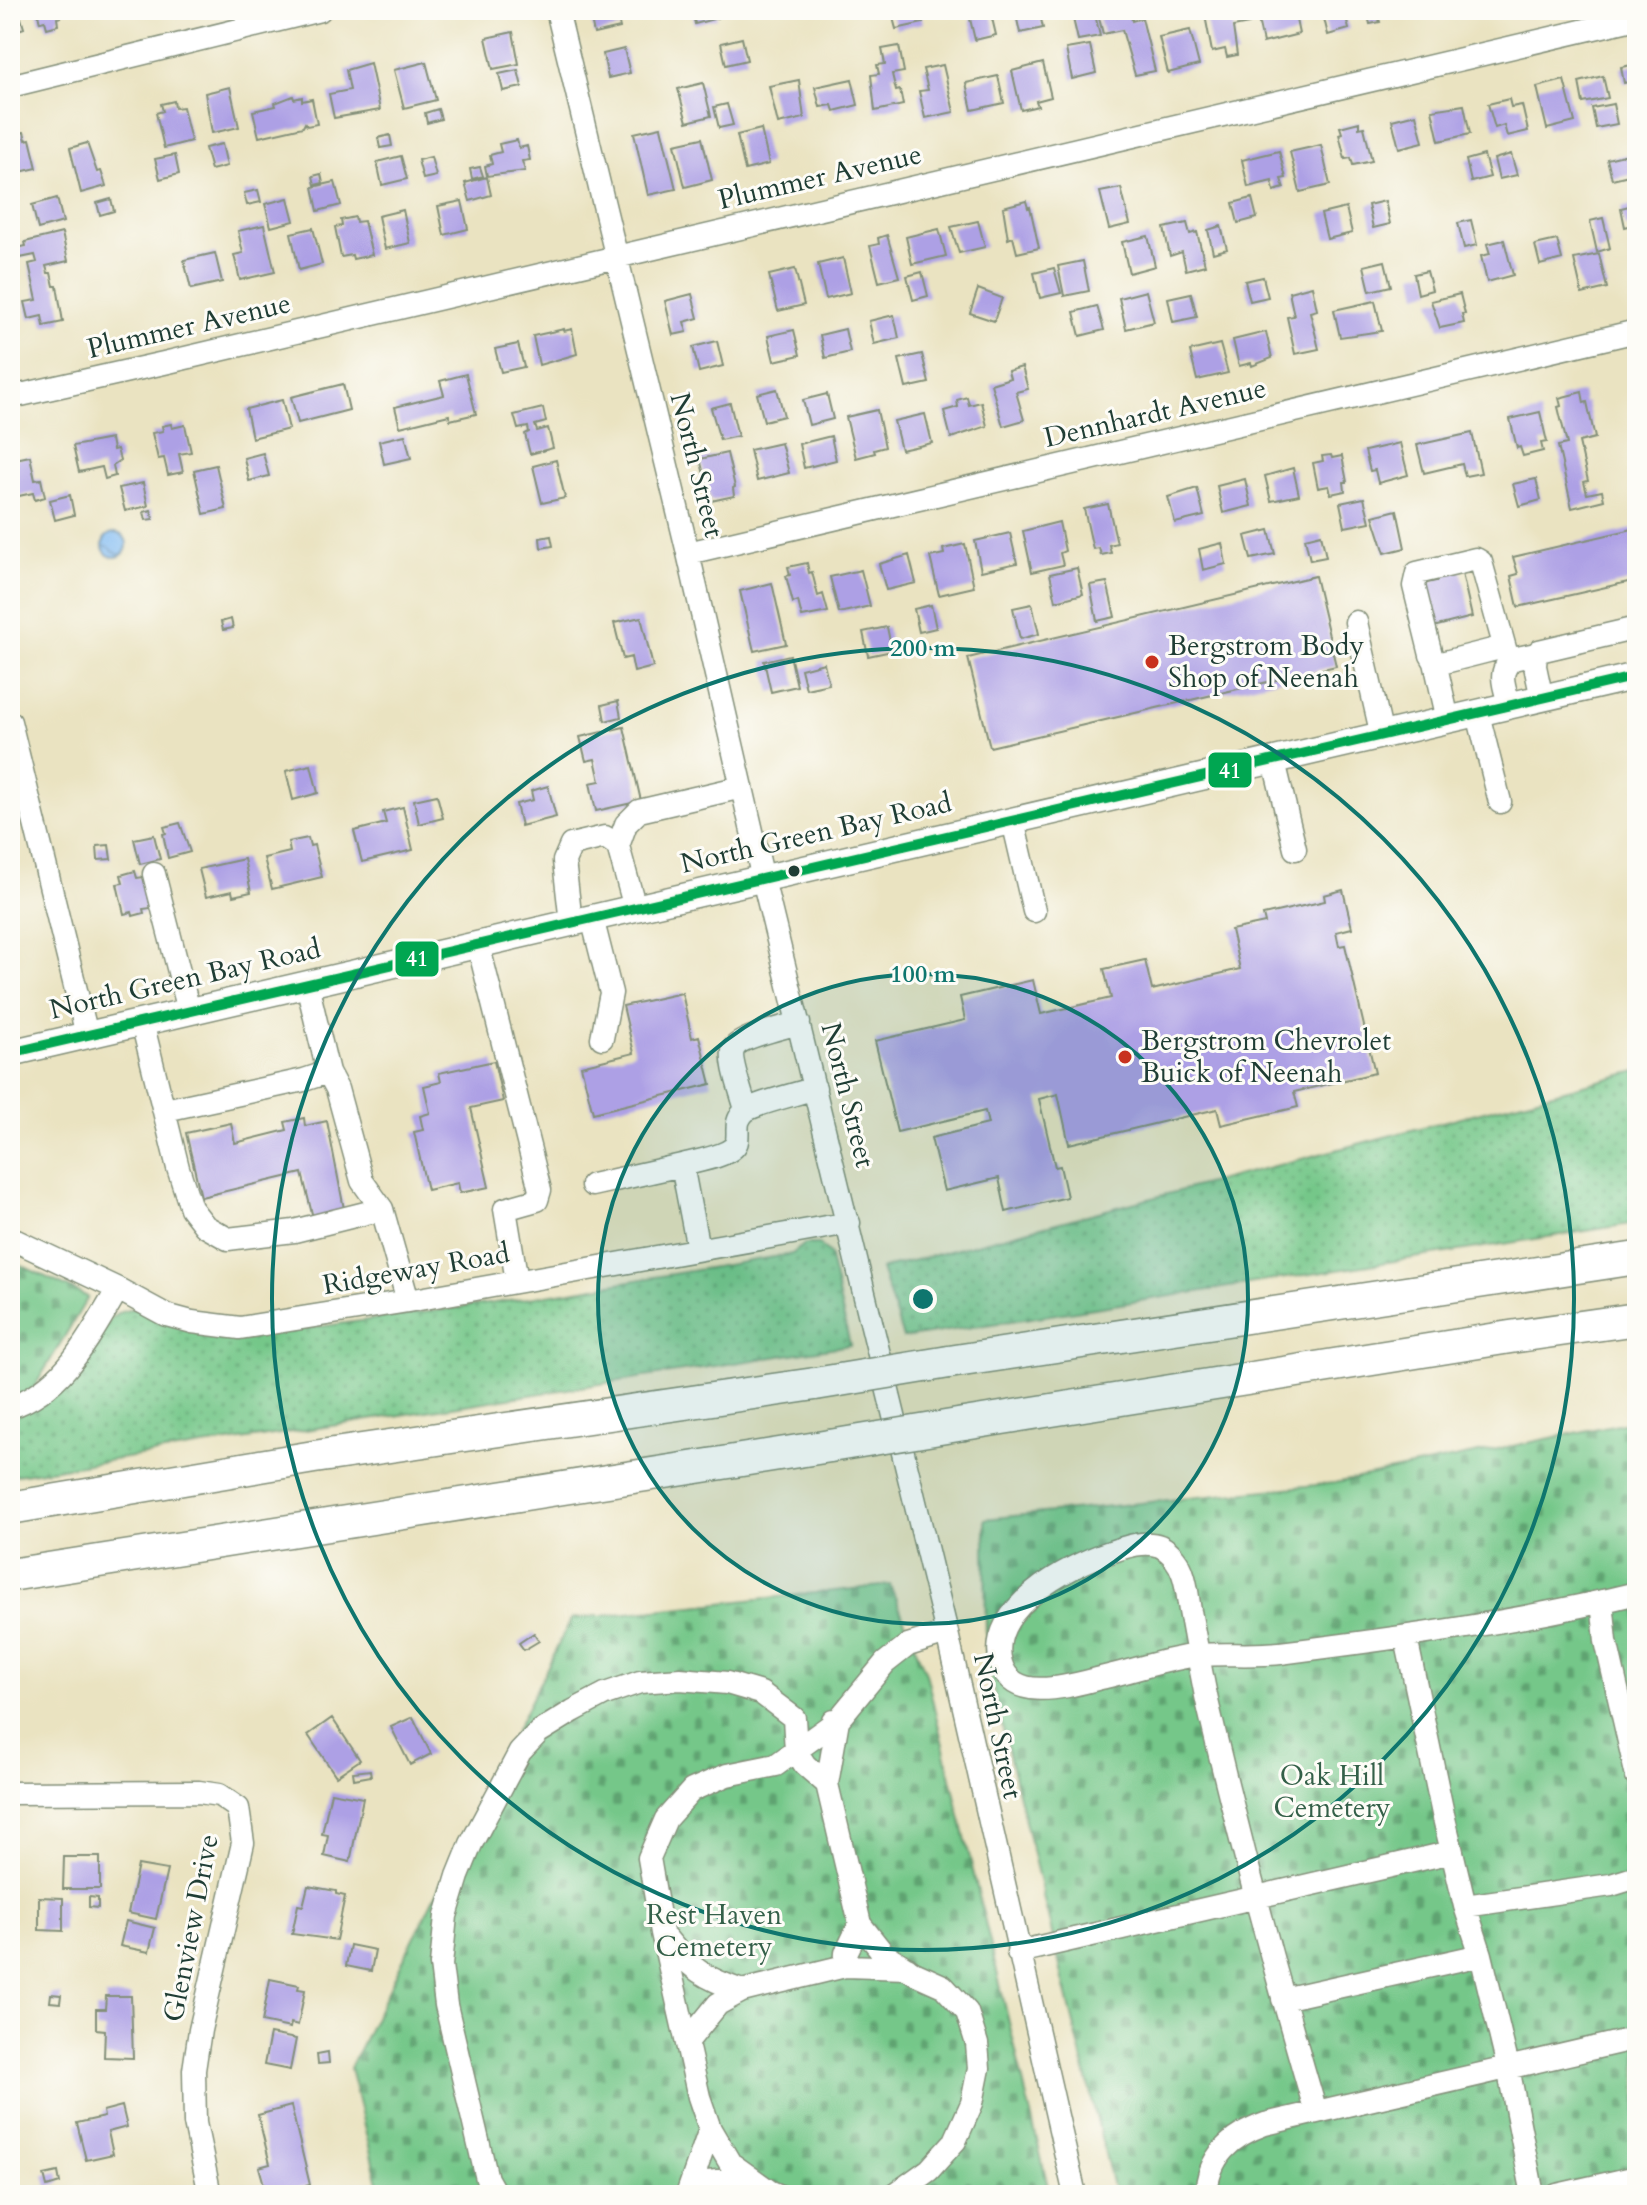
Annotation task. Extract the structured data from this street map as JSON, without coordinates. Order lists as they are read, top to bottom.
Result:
{
  "streets": {
    "main road": ["North Green Bay Road"],
    "street": [
      "Plummer Avenue",
      "Dennhardt Avenue",
      "North Street",
      "Ridgeway Road",
      "Glenview Drive"
    ]
  },
  "crossings": [
    ["Plummer Avenue", "North Street"],
    ["Dennhardt Avenue", "North Street"],
    ["North Street", "North Green Bay Road"],
    ["North Street", "Ridgeway Road"]
  ],
  "parks": ["Oak Hill Cemetery", "Rest Haven Cemetery"],
  "places": ["Bergstrom Body Shop of Neenah", "Bergstrom Chevrolet Buick of Neenah"],
  "lines": ["transit line 41"],
  "rings": ["200 m", "100 m"]
}
